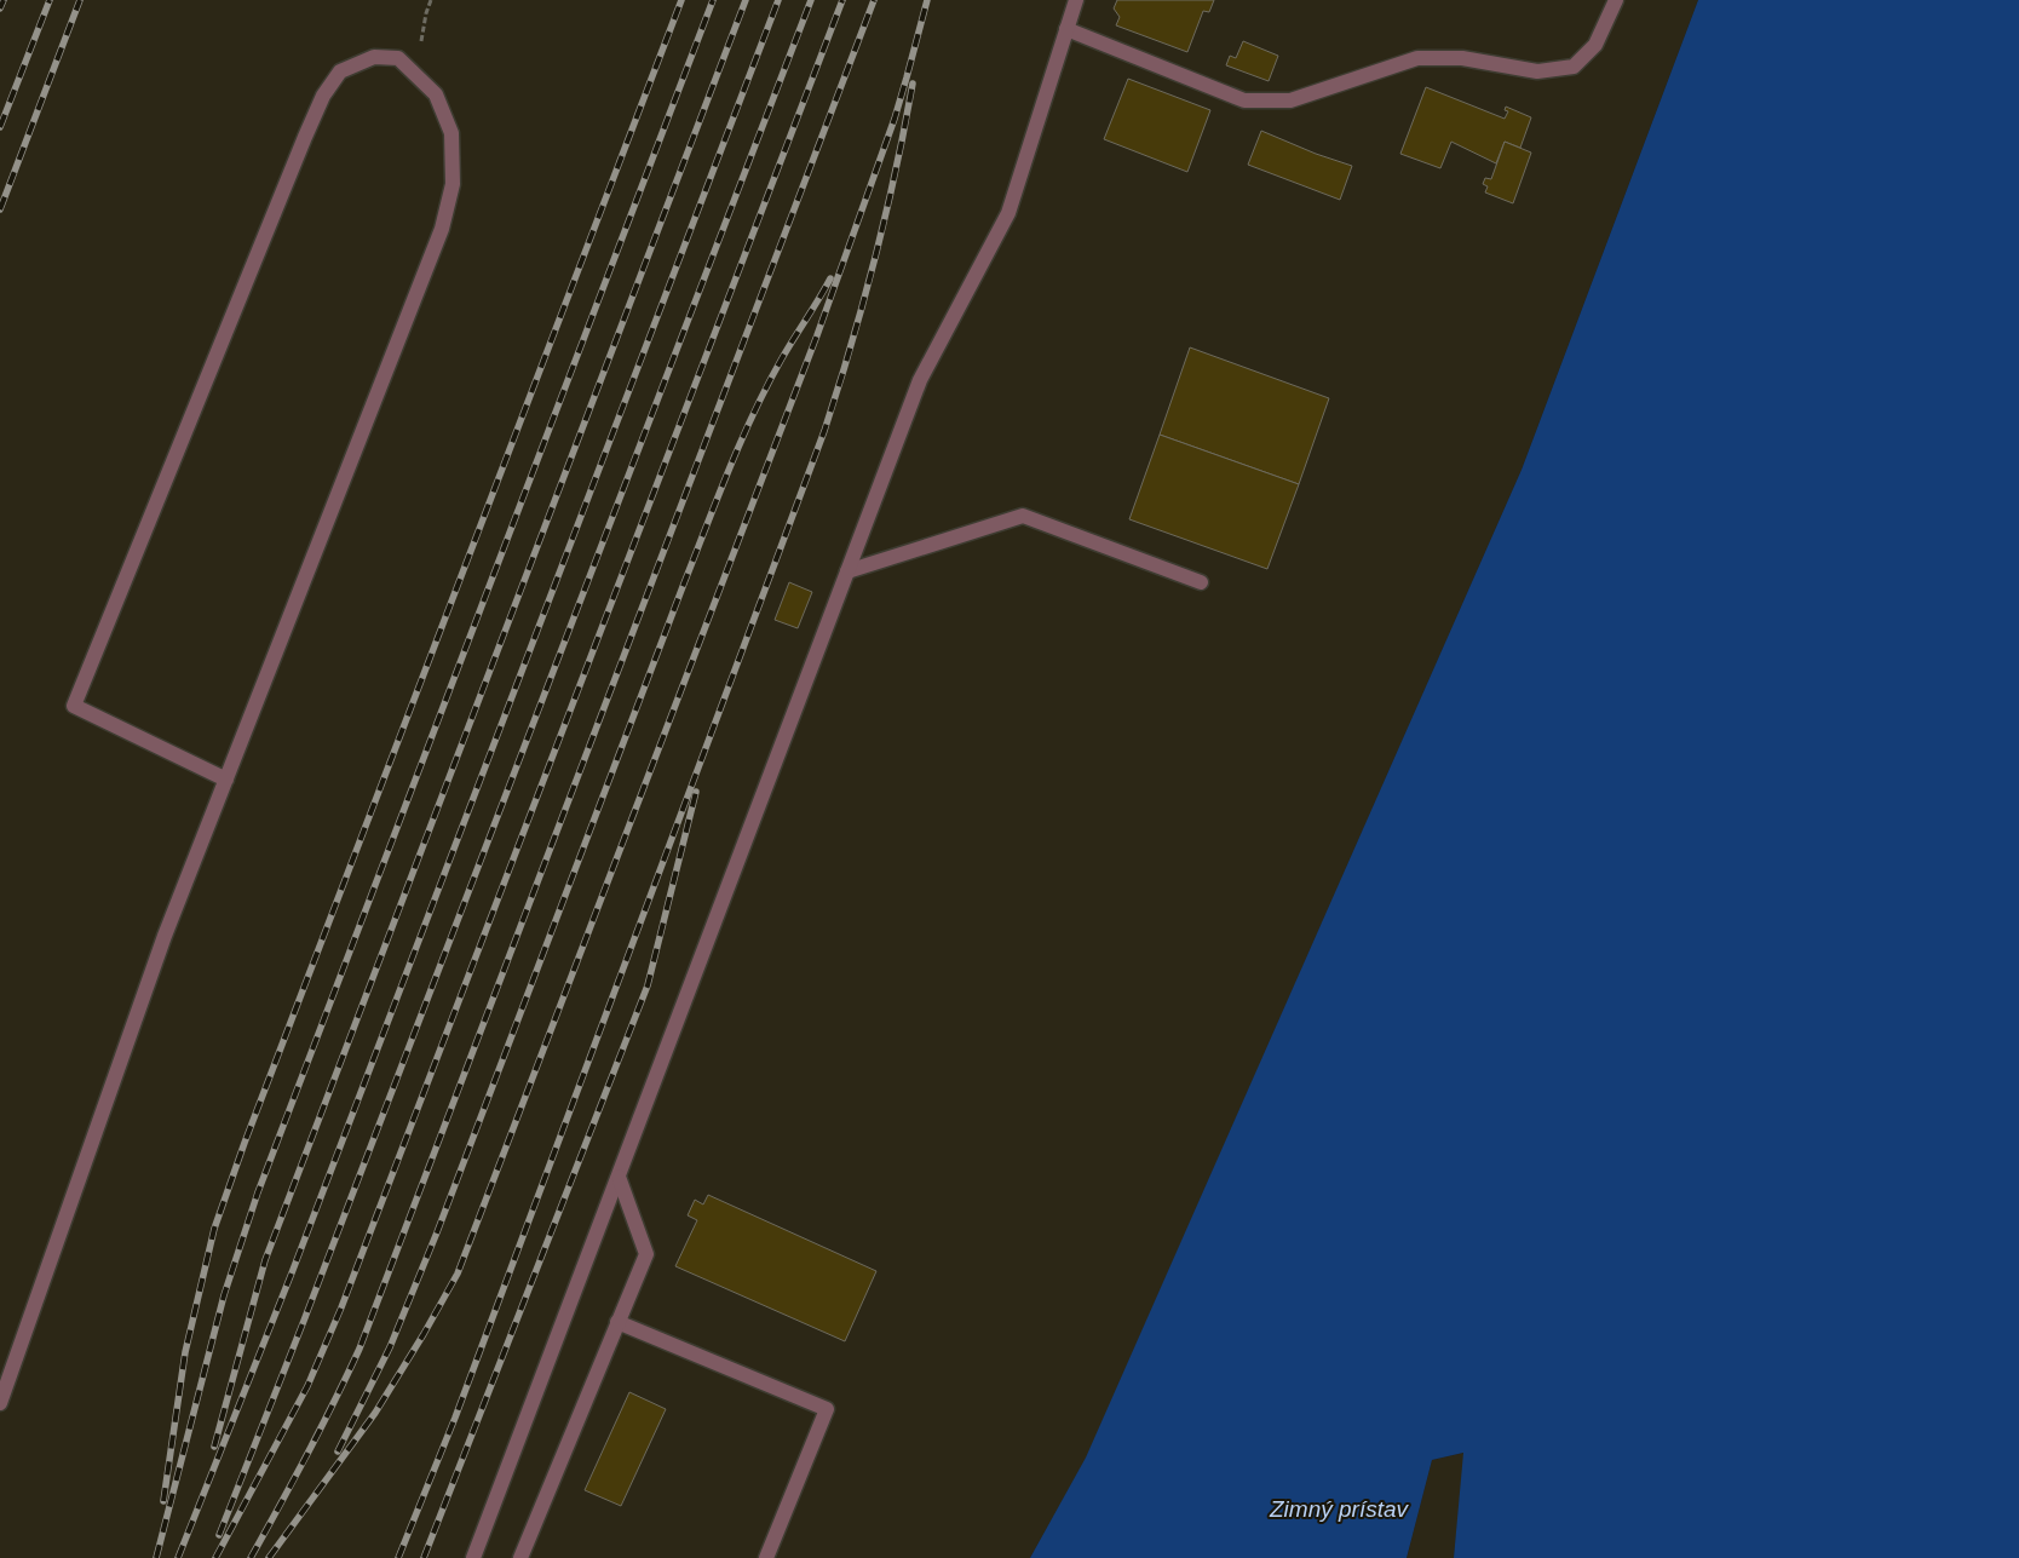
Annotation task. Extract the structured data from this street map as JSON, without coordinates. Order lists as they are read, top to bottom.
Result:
{
  "water": ["Zimný prístav"]
}
